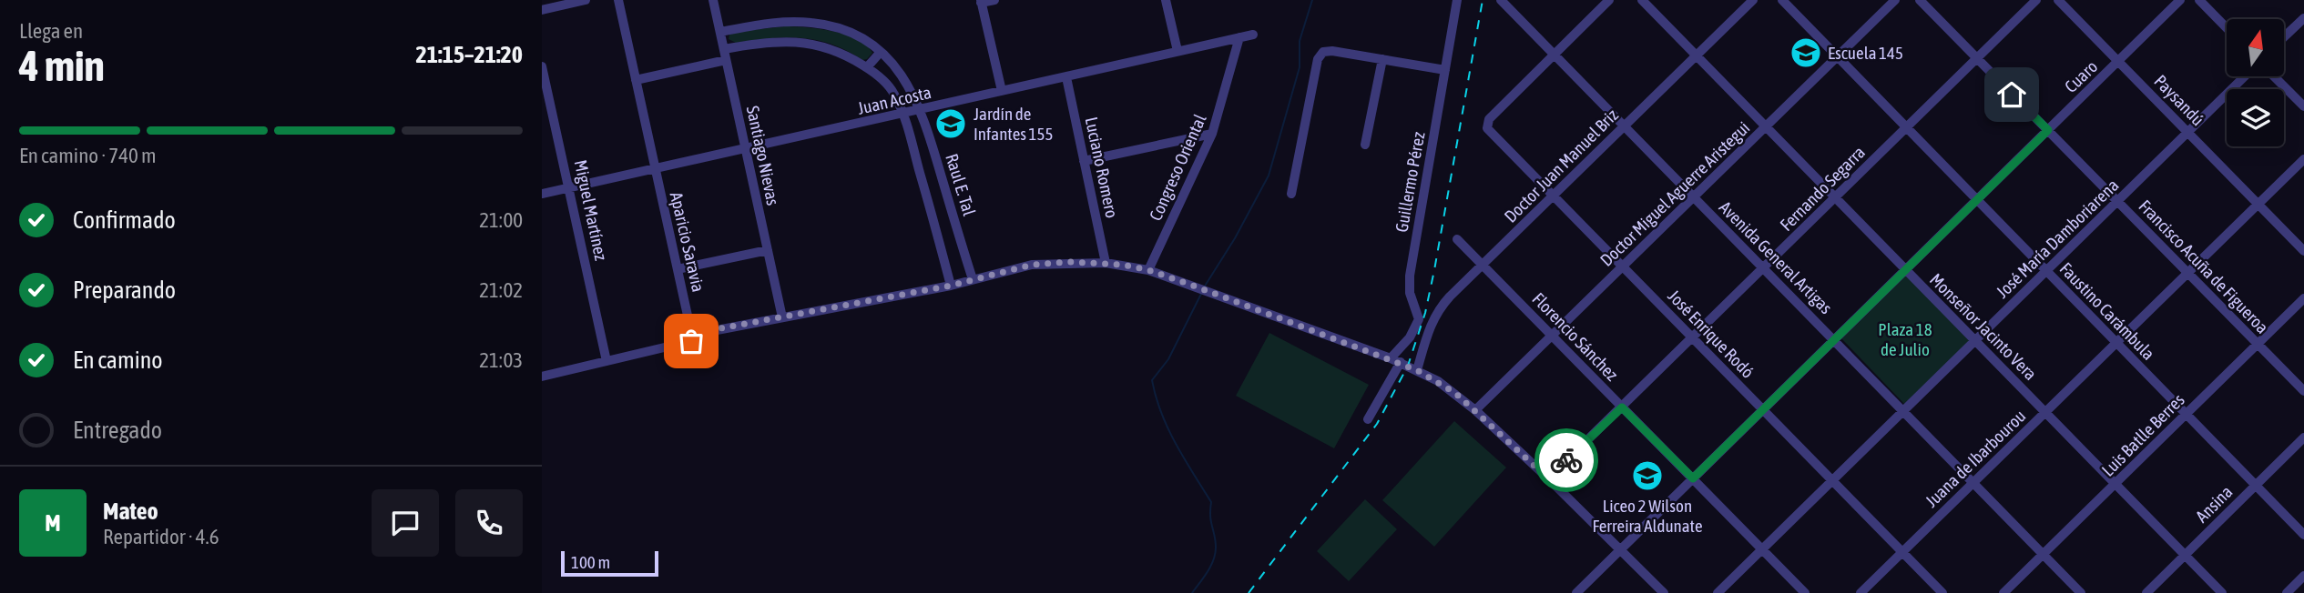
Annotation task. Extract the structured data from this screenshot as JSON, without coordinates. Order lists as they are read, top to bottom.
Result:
{
  "streets": {
    "street": [
      "Cuaro",
      "Juan Acosta",
      "Paysandú",
      "Santiago Nievas",
      "Doctor Juan Manuel Briz",
      "Luciano Romero",
      "Congreso Oriental",
      "Guillermo Pérez",
      "Raul E. Tal",
      "Fernando Segarra",
      "Doctor Miguel Aguerre Aristegui",
      "Miguel Martínez",
      "José María Damboriarena",
      "Aparicio Saravia",
      "Avenida General Artigas",
      "Francisco Acuña de Figueroa",
      "Faustino Carámbula",
      "Monseñor Jacinto Vera",
      "José Enrique Rodó",
      "Florencio Sánchez",
      "Luis Batlle Berres",
      "Juana de Ibarbourou",
      "Ansina"
    ]
  },
  "crossings": [
    ["Cuaro", "Paysandú"],
    ["Cuaro", "Avenida General Artigas"],
    ["Cuaro", "Francisco Acuña de Figueroa"],
    ["Cuaro", "Faustino Carámbula"],
    ["Cuaro", "Monseñor Jacinto Vera"],
    ["Cuaro", "José Enrique Rodó"],
    ["Cuaro", "Florencio Sánchez"],
    ["Juan Acosta", "Santiago Nievas"],
    ["Juan Acosta", "Luciano Romero"],
    ["Juan Acosta", "Congreso Oriental"],
    ["Juan Acosta", "Raul E. Tal"],
    ["Juan Acosta", "Miguel Martínez"],
    ["Juan Acosta", "Aparicio Saravia"],
    ["Paysandú", "José María Damboriarena"],
    ["Paysandú", "Juana de Ibarbourou"],
    ["Santiago Nievas", "Raul E. Tal"],
    ["Doctor Juan Manuel Briz", "Avenida General Artigas"],
    ["Doctor Juan Manuel Briz", "Monseñor Jacinto Vera"],
    ["Doctor Juan Manuel Briz", "José Enrique Rodó"],
    ["Doctor Juan Manuel Briz", "Florencio Sánchez"],
    ["Fernando Segarra", "Avenida General Artigas"],
    ["Fernando Segarra", "Francisco Acuña de Figueroa"],
    ["Fernando Segarra", "Faustino Carámbula"],
    ["Fernando Segarra", "Monseñor Jacinto Vera"],
    ["Fernando Segarra", "José Enrique Rodó"],
    ["Fernando Segarra", "Florencio Sánchez"],
    ["Doctor Miguel Aguerre Aristegui", "Avenida General Artigas"],
    ["Doctor Miguel Aguerre Aristegui", "Faustino Carámbula"],
    ["Doctor Miguel Aguerre Aristegui", "Monseñor Jacinto Vera"],
    ["Doctor Miguel Aguerre Aristegui", "José Enrique Rodó"],
    ["Doctor Miguel Aguerre Aristegui", "Florencio Sánchez"],
    ["José María Damboriarena", "Avenida General Artigas"],
    ["José María Damboriarena", "Francisco Acuña de Figueroa"],
    ["José María Damboriarena", "Faustino Carámbula"],
    ["José María Damboriarena", "Monseñor Jacinto Vera"],
    ["José María Damboriarena", "José Enrique Rodó"],
    ["José María Damboriarena", "Florencio Sánchez"],
    ["Avenida General Artigas", "José Enrique Rodó"],
    ["Avenida General Artigas", "Luis Batlle Berres"],
    ["Avenida General Artigas", "Juana de Ibarbourou"],
    ["Francisco Acuña de Figueroa", "Luis Batlle Berres"],
    ["Francisco Acuña de Figueroa", "Juana de Ibarbourou"],
    ["Faustino Carámbula", "Luis Batlle Berres"],
    ["Faustino Carámbula", "Juana de Ibarbourou"],
    ["Faustino Carámbula", "Ansina"],
    ["Monseñor Jacinto Vera", "Luis Batlle Berres"],
    ["Monseñor Jacinto Vera", "Juana de Ibarbourou"],
    ["Monseñor Jacinto Vera", "Ansina"],
    ["José Enrique Rodó", "Juana de Ibarbourou"]
  ],
  "parks": ["Plaza 18 de Julio"],
  "places": {
    "school or university": ["Escuela 145", "Jardín de Infantes 155", "Liceo 2 Wilson Ferreira Aldunate"]
  },
  "scale_bar": "100 m",
  "north": "top",
  "page": {
    "heading": ["4 min", "Llega en", "21:15–21:20"],
    "panel": ["Mateo", "Repartidor · 4.6"],
    "bar": "En camino · 740 m",
    "list": [
      ["Confirmado", "21:00"],
      ["Preparando", "21:02"],
      ["En camino", "21:03"],
      "Entregado"
    ],
    "round": "M",
    "scale": "100 m"
  }
}
